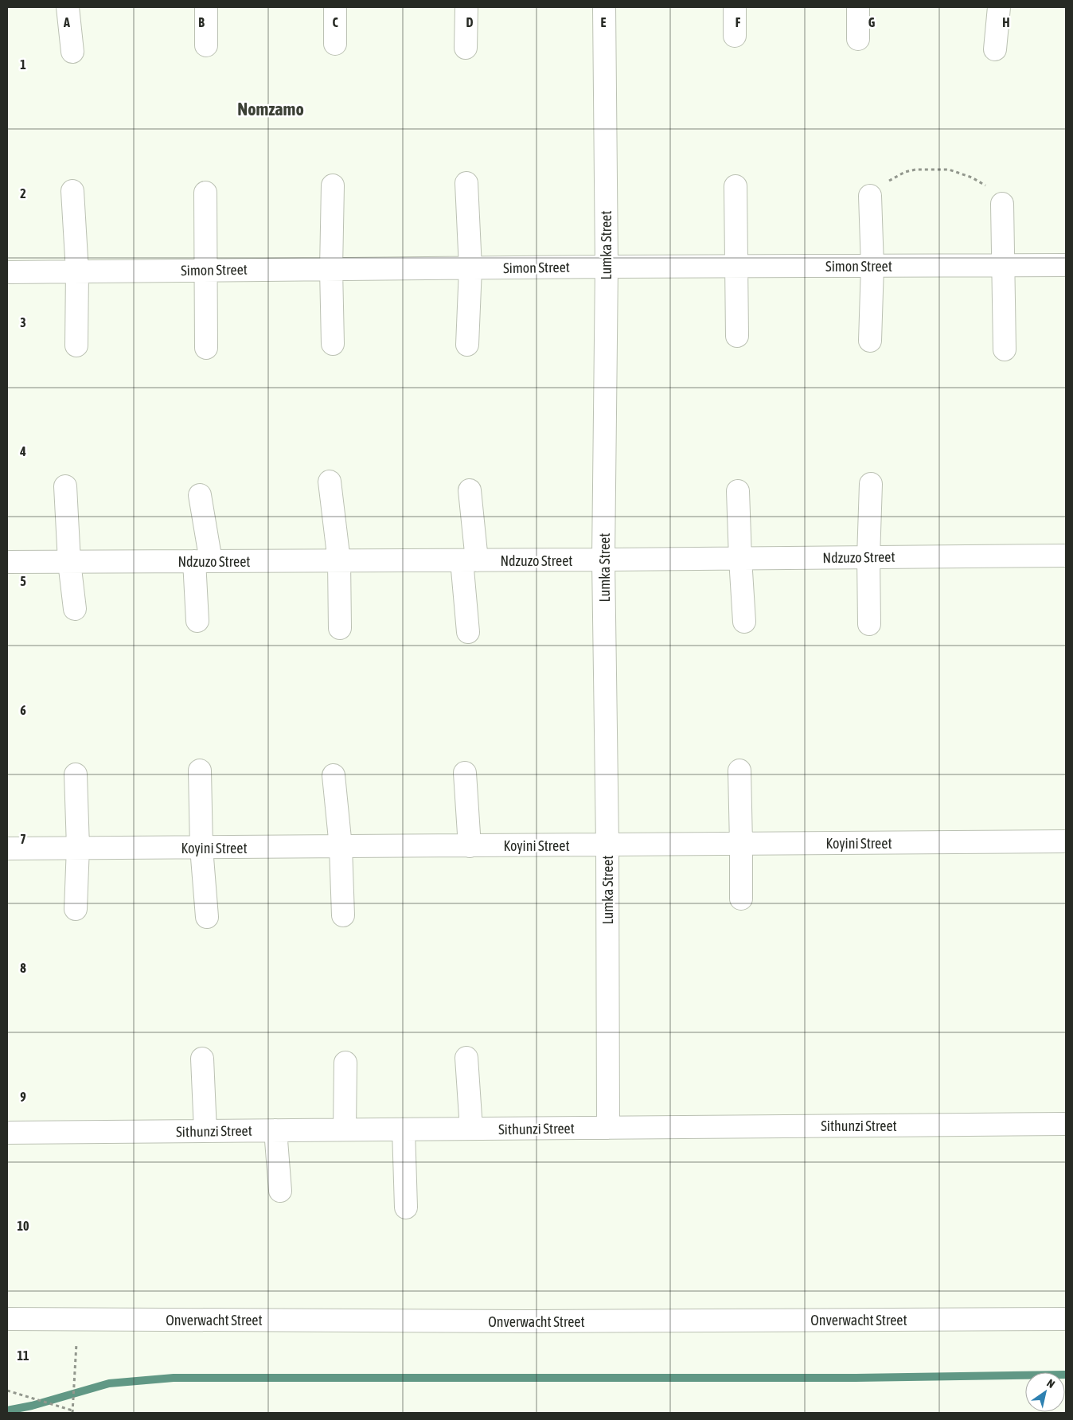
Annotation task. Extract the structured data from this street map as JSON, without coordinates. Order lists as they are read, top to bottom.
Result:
{
  "streets": {
    "street": [
      "Lumka Street",
      "Simon Street",
      "Ndzuzo Street",
      "Koyini Street",
      "Sithunzi Street",
      "Onverwacht Street"
    ]
  },
  "crossings": [
    ["Lumka Street", "Simon Street"],
    ["Lumka Street", "Ndzuzo Street"],
    ["Lumka Street", "Koyini Street"],
    ["Lumka Street", "Sithunzi Street"]
  ],
  "districts": ["Nomzamo"],
  "north": "top right",
  "grid": {
    "columns": [
      "A",
      "B",
      "C",
      "D",
      "E",
      "F",
      "G",
      "H"
    ],
    "rows": [
      "1",
      "2",
      "3",
      "4",
      "5",
      "6",
      "7",
      "8",
      "9",
      "10",
      "11"
    ]
  }
}
